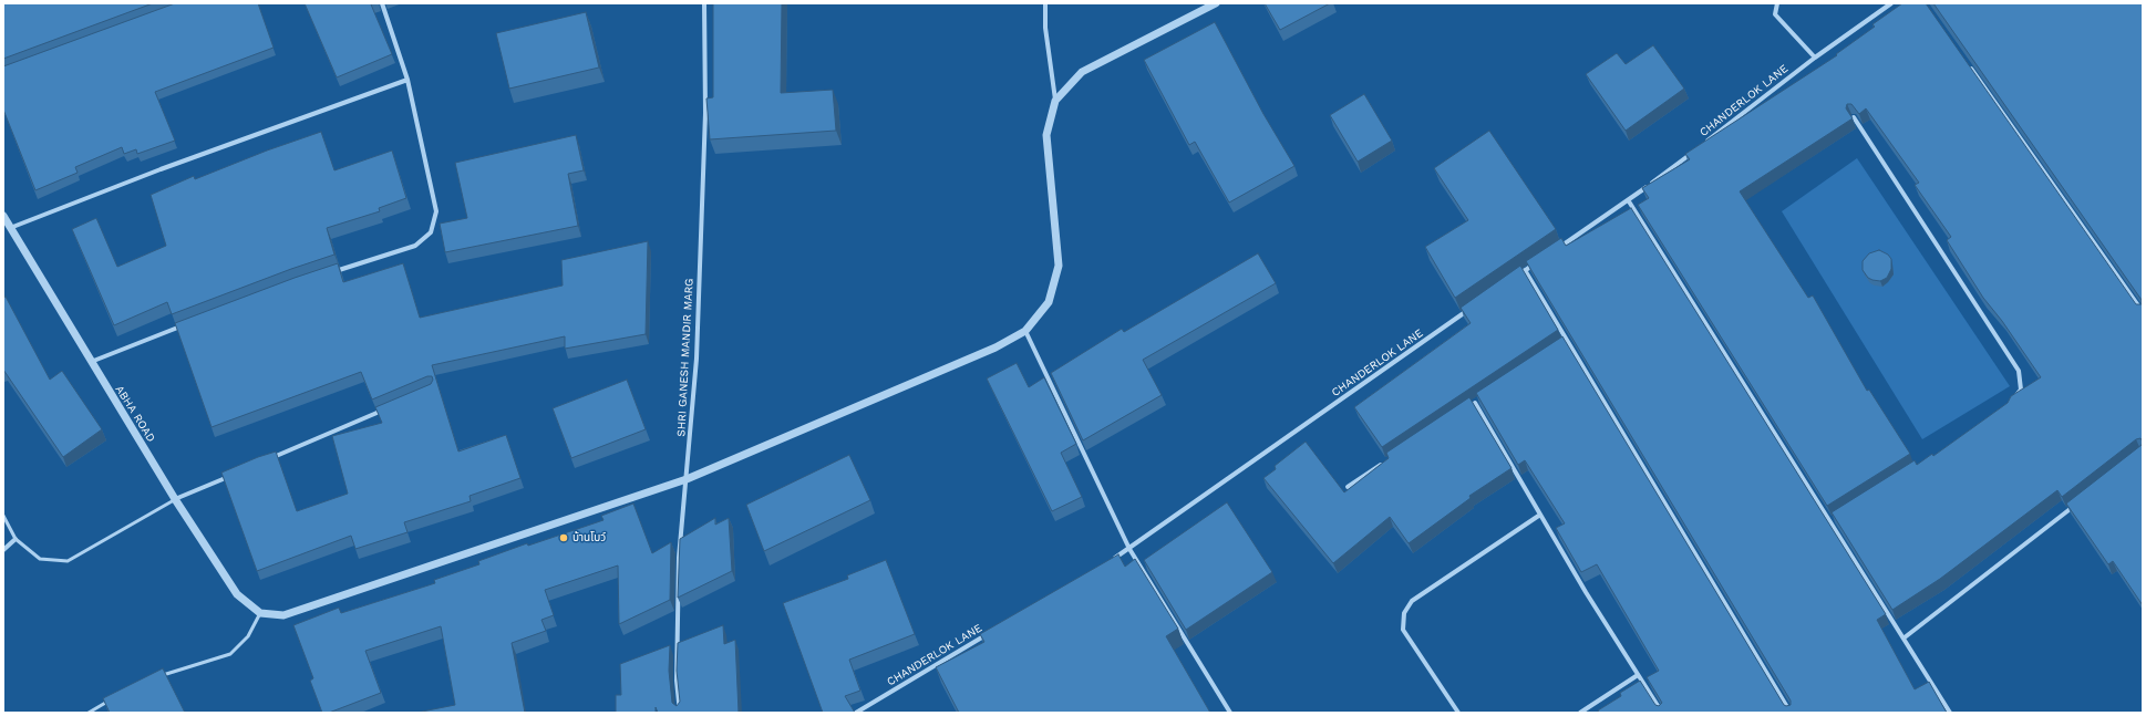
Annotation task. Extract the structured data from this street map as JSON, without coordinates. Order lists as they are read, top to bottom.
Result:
{
  "streets": {
    "street": ["CHANDERLOK LANE", "SHRI GANESH MANDIR MARG", "ABHA ROAD"]
  },
  "places": ["บ้านโบว์"]
}
